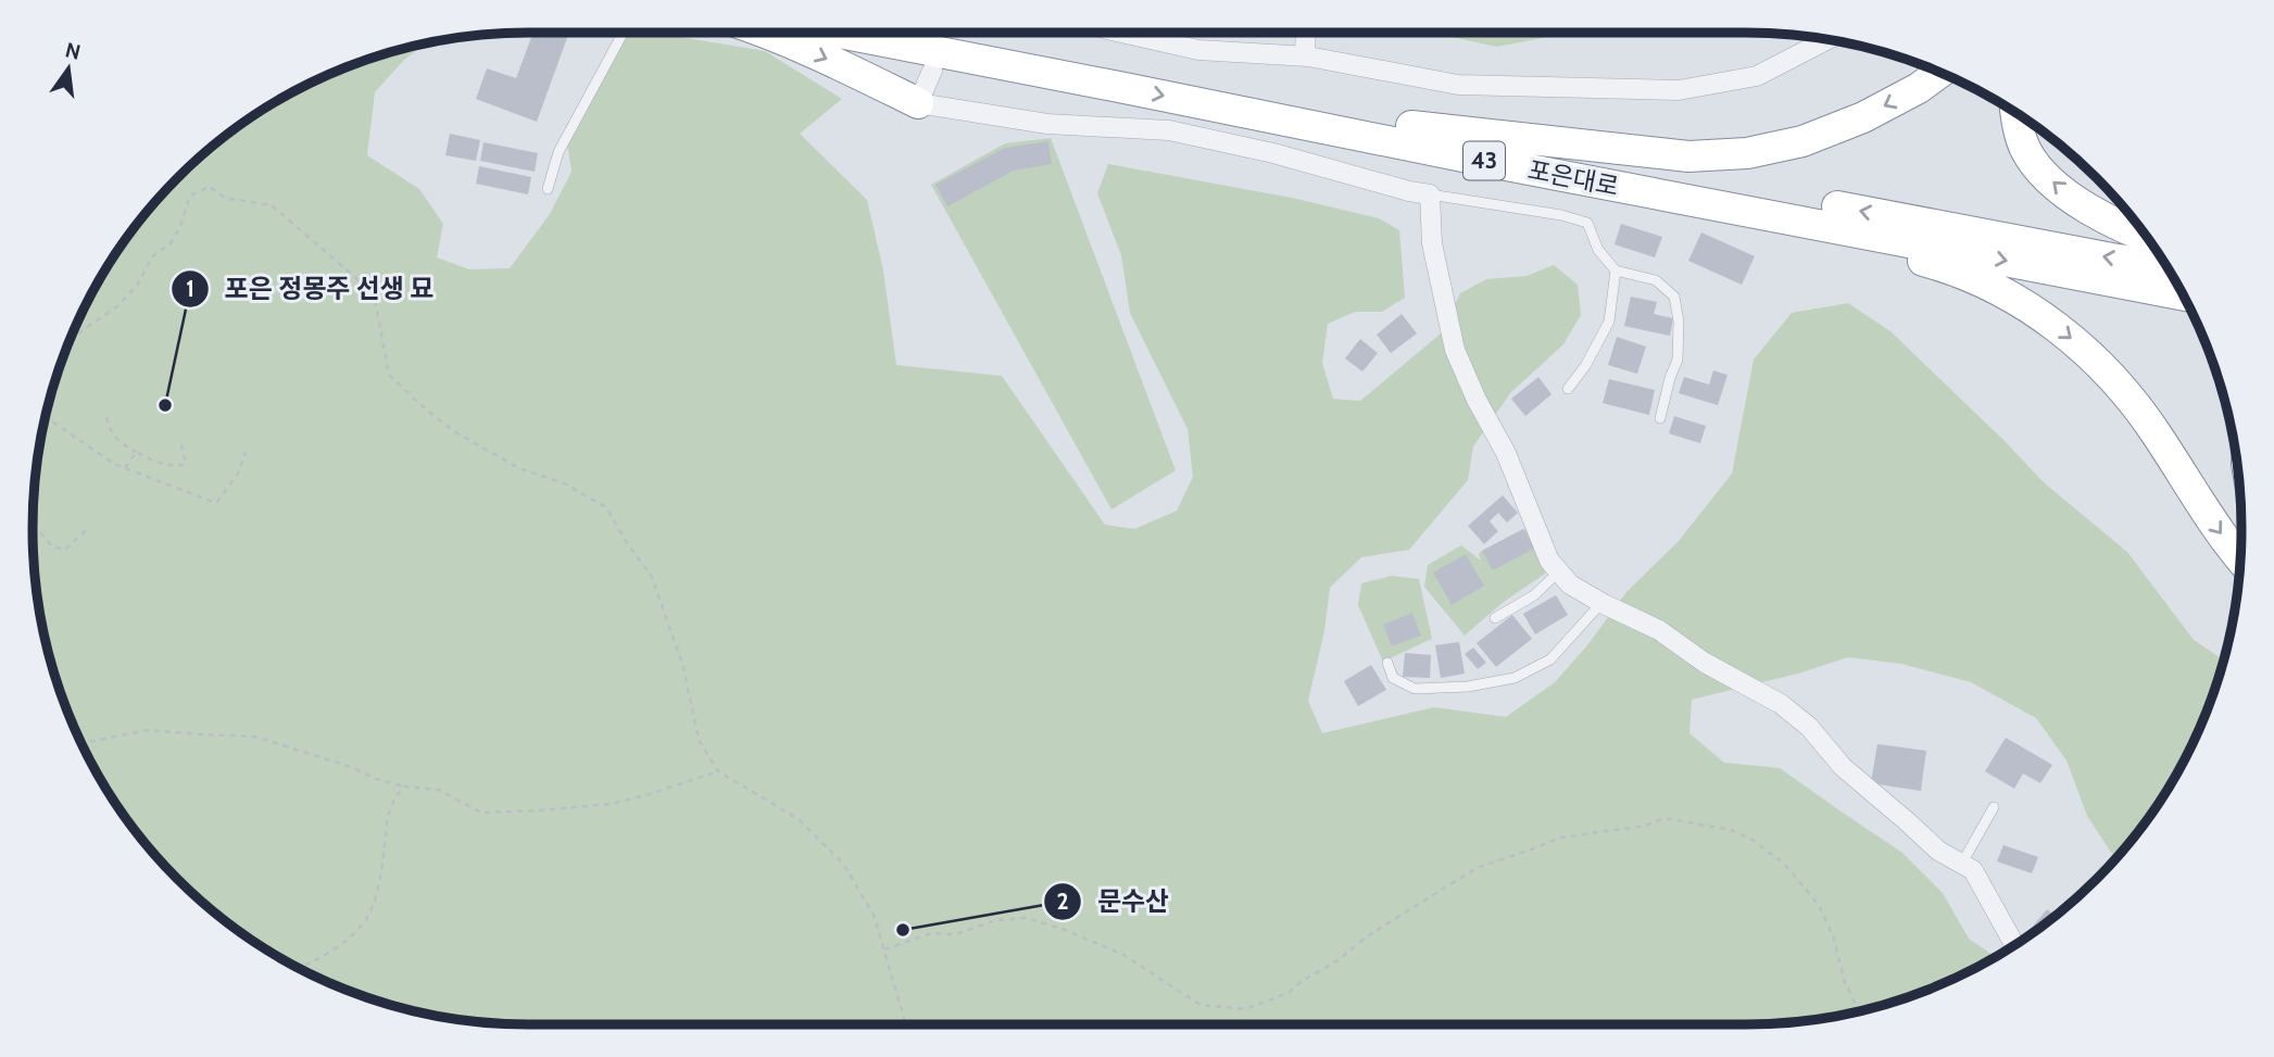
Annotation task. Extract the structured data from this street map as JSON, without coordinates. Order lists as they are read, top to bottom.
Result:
{
  "streets": {
    "highway": ["43", "포은대로"]
  },
  "places": ["포은 정몽주 선생 묘", "문수산"],
  "north": "top"
}
